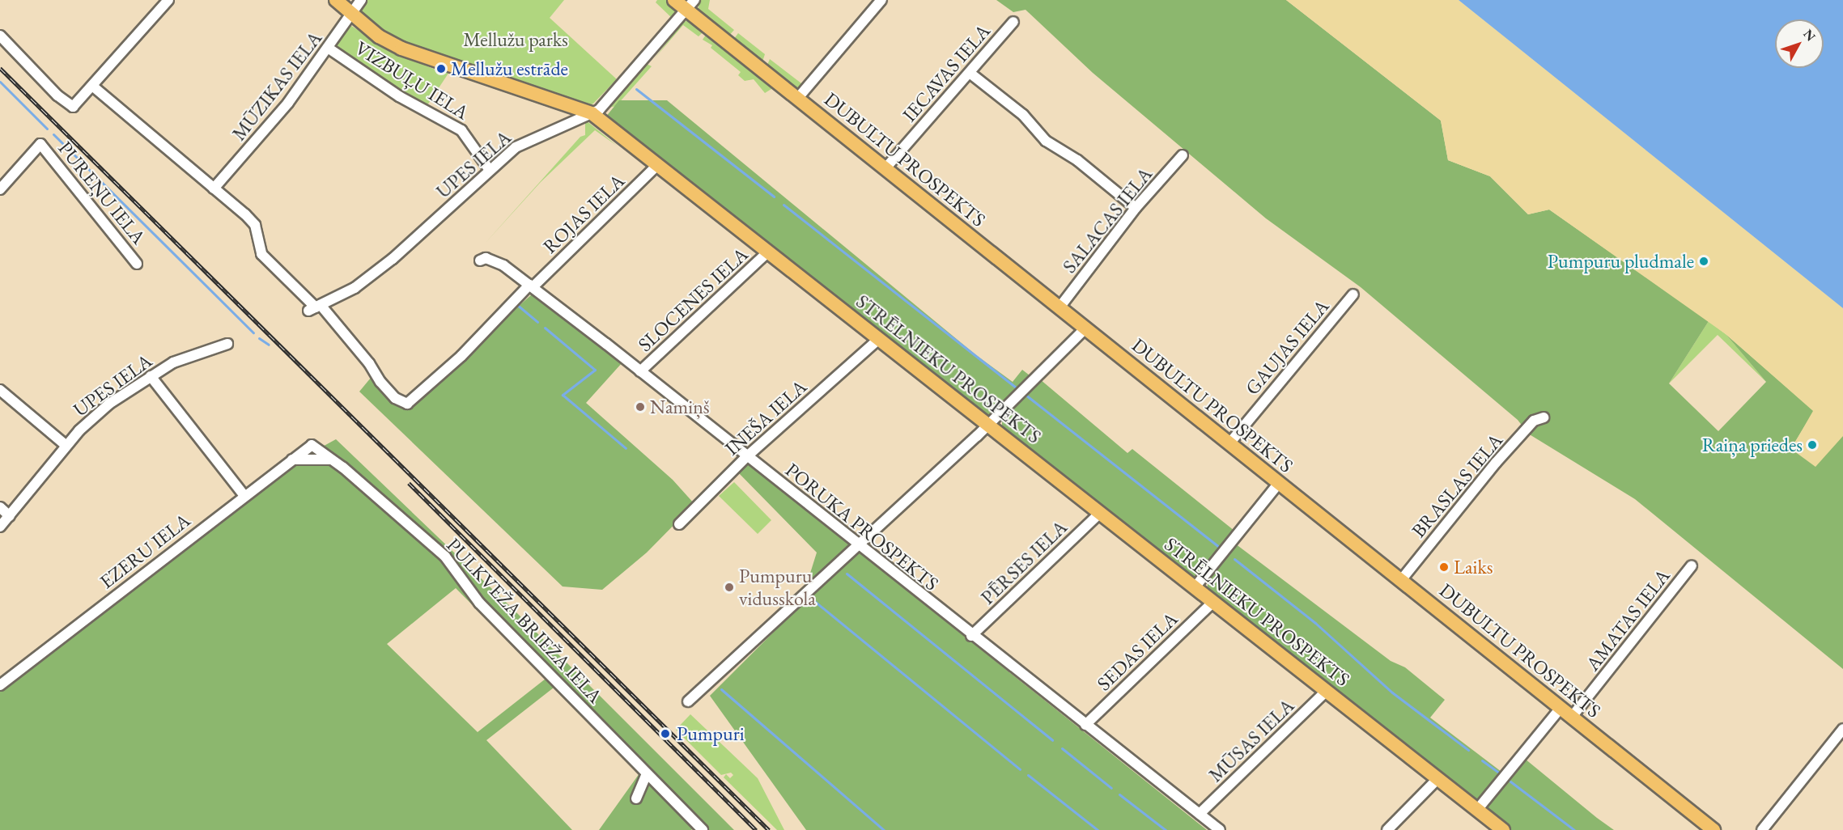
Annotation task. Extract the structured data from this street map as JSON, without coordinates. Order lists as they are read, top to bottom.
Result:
{
  "streets": {
    "main road": ["DUBULTU PROSPEKTS", "STRĒLNIEKU PROSPEKTS"],
    "street": [
      "IECAVAS IELA",
      "VIZBUĻU IELA",
      "MŪZIKAS IELA",
      "UPES IELA",
      "PUREŅU IELA",
      "ROJAS IELA",
      "SALACAS IELA",
      "SLOCENES IELA",
      "GAUJAS IELA",
      "INEŠA IELA",
      "BRASLAS IELA",
      "PORUKA PROSPEKTS",
      "EZERU IELA",
      "PĒRSES IELA",
      "AMATAS IELA",
      "PULKVEŽA BRIEŽA IELA",
      "SEDAS IELA",
      "MŪSAS IELA"
    ]
  },
  "crossings": [
    ["IECAVAS IELA", "DUBULTU PROSPEKTS"],
    ["VIZBUĻU IELA", "MŪZIKAS IELA"],
    ["VIZBUĻU IELA", "UPES IELA"],
    ["MŪZIKAS IELA", "STRĒLNIEKU PROSPEKTS"],
    ["DUBULTU PROSPEKTS", "UPES IELA"],
    ["DUBULTU PROSPEKTS", "SALACAS IELA"],
    ["DUBULTU PROSPEKTS", "GAUJAS IELA"],
    ["DUBULTU PROSPEKTS", "BRASLAS IELA"],
    ["DUBULTU PROSPEKTS", "AMATAS IELA"],
    ["UPES IELA", "ROJAS IELA"],
    ["UPES IELA", "STRĒLNIEKU PROSPEKTS"],
    ["ROJAS IELA", "STRĒLNIEKU PROSPEKTS"],
    ["ROJAS IELA", "PORUKA PROSPEKTS"],
    ["SLOCENES IELA", "STRĒLNIEKU PROSPEKTS"],
    ["SLOCENES IELA", "PORUKA PROSPEKTS"],
    ["STRĒLNIEKU PROSPEKTS", "INEŠA IELA"],
    ["STRĒLNIEKU PROSPEKTS", "PĒRSES IELA"],
    ["STRĒLNIEKU PROSPEKTS", "SEDAS IELA"],
    ["STRĒLNIEKU PROSPEKTS", "MŪSAS IELA"],
    ["INEŠA IELA", "PORUKA PROSPEKTS"],
    ["PORUKA PROSPEKTS", "PĒRSES IELA"],
    ["PORUKA PROSPEKTS", "SEDAS IELA"],
    ["PORUKA PROSPEKTS", "MŪSAS IELA"],
    ["EZERU IELA", "PULKVEŽA BRIEŽA IELA"]
  ],
  "parks": ["Mellužu parks"],
  "places": [
    "Mellužu estrāde",
    "Pumpuru pludmale",
    "Namiņš",
    "Raiņa priedes",
    "Laiks",
    "Pumpuru vidusskola",
    "Pumpuri"
  ],
  "north": "top right"
}
